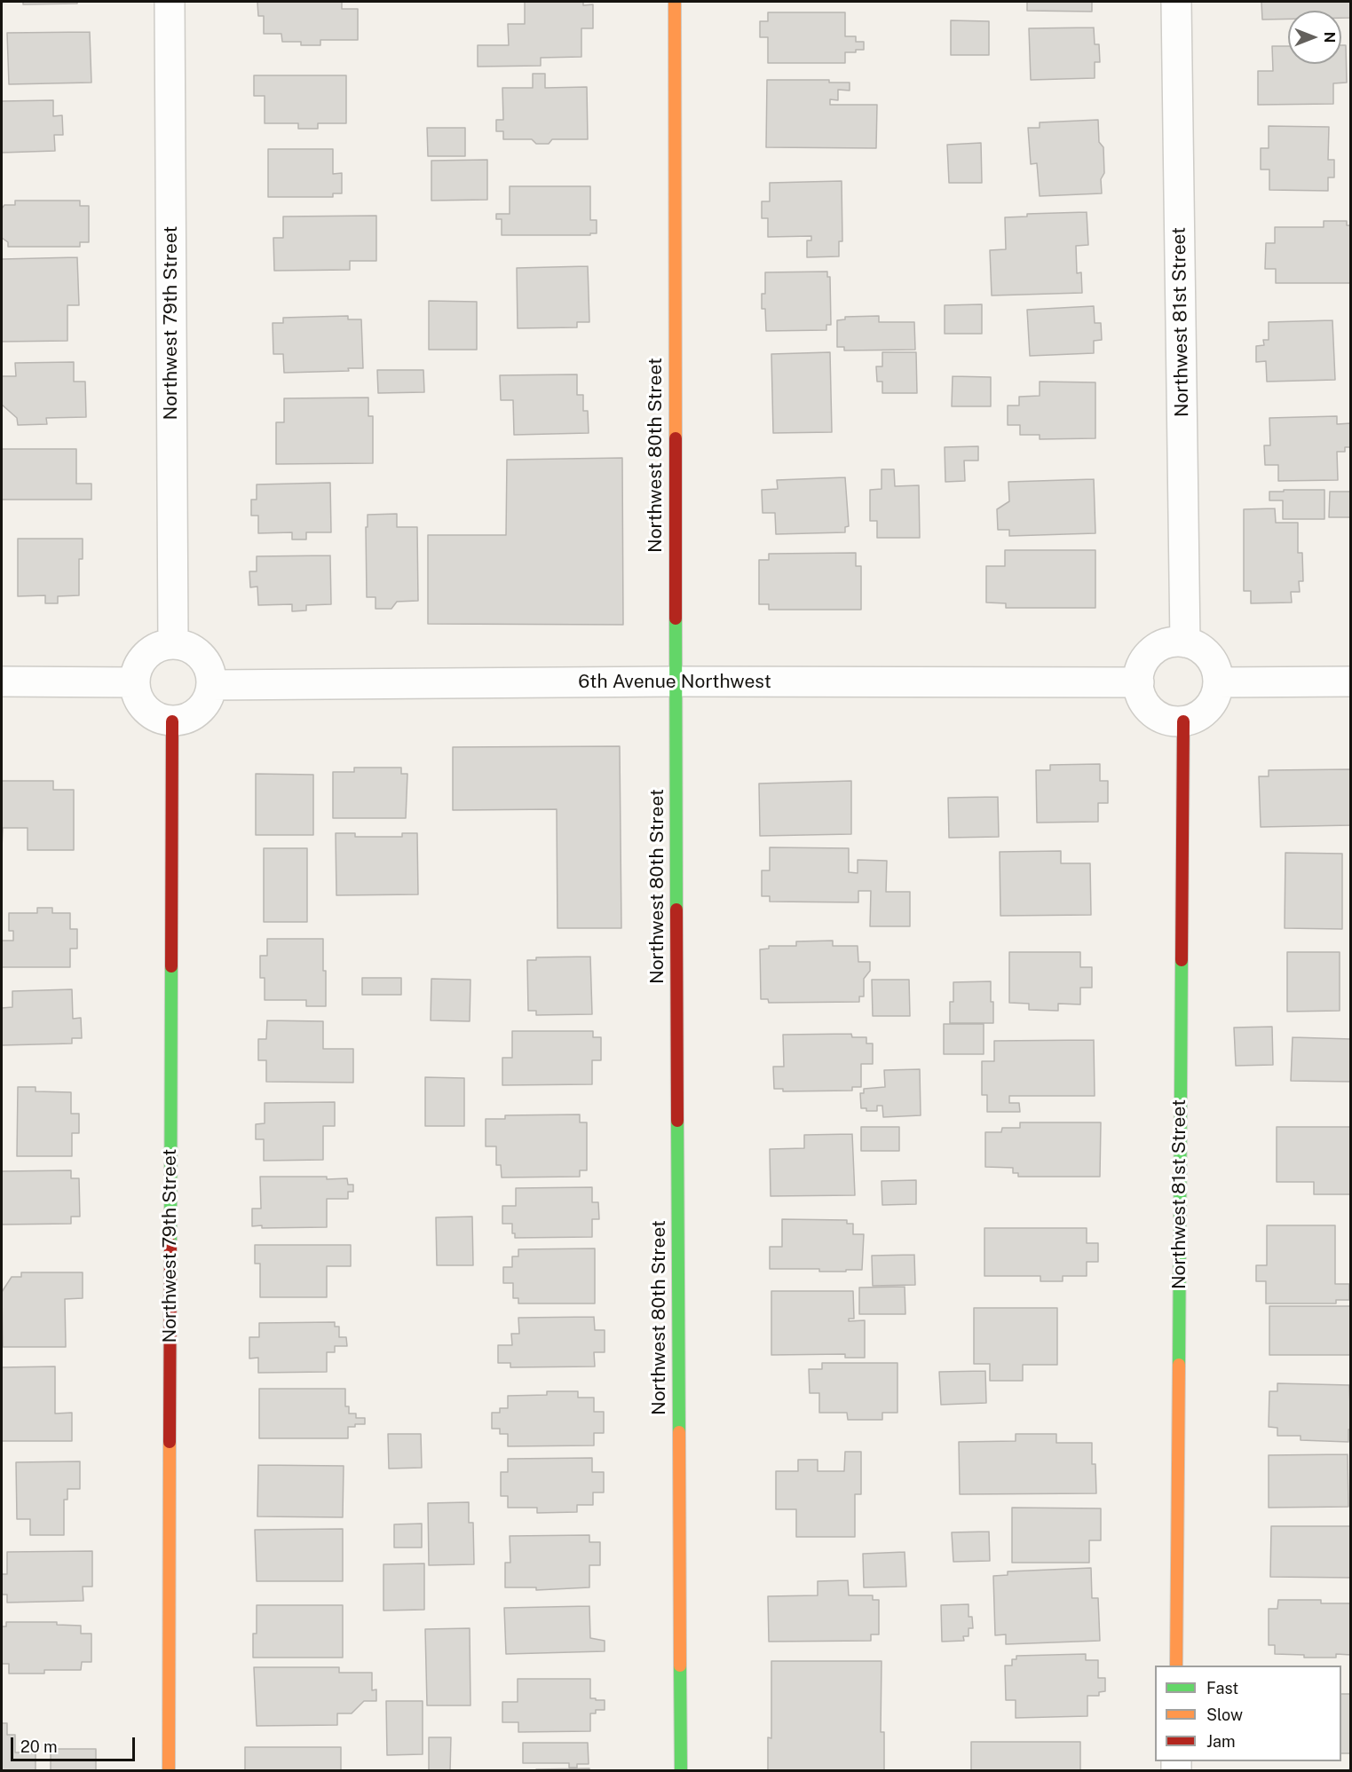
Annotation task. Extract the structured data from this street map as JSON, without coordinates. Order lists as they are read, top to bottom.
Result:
{
  "streets": {
    "street": [
      "Northwest 81st Street",
      "Northwest 79th Street",
      "Northwest 80th Street",
      "6th Avenue Northwest"
    ]
  },
  "crossings": [
    ["Northwest 81st Street", "6th Avenue Northwest"],
    ["Northwest 79th Street", "6th Avenue Northwest"],
    ["Northwest 80th Street", "6th Avenue Northwest"]
  ],
  "legend": ["Fast", "Slow", "Jam"],
  "scale_bar": "20 m",
  "north": "right"
}
